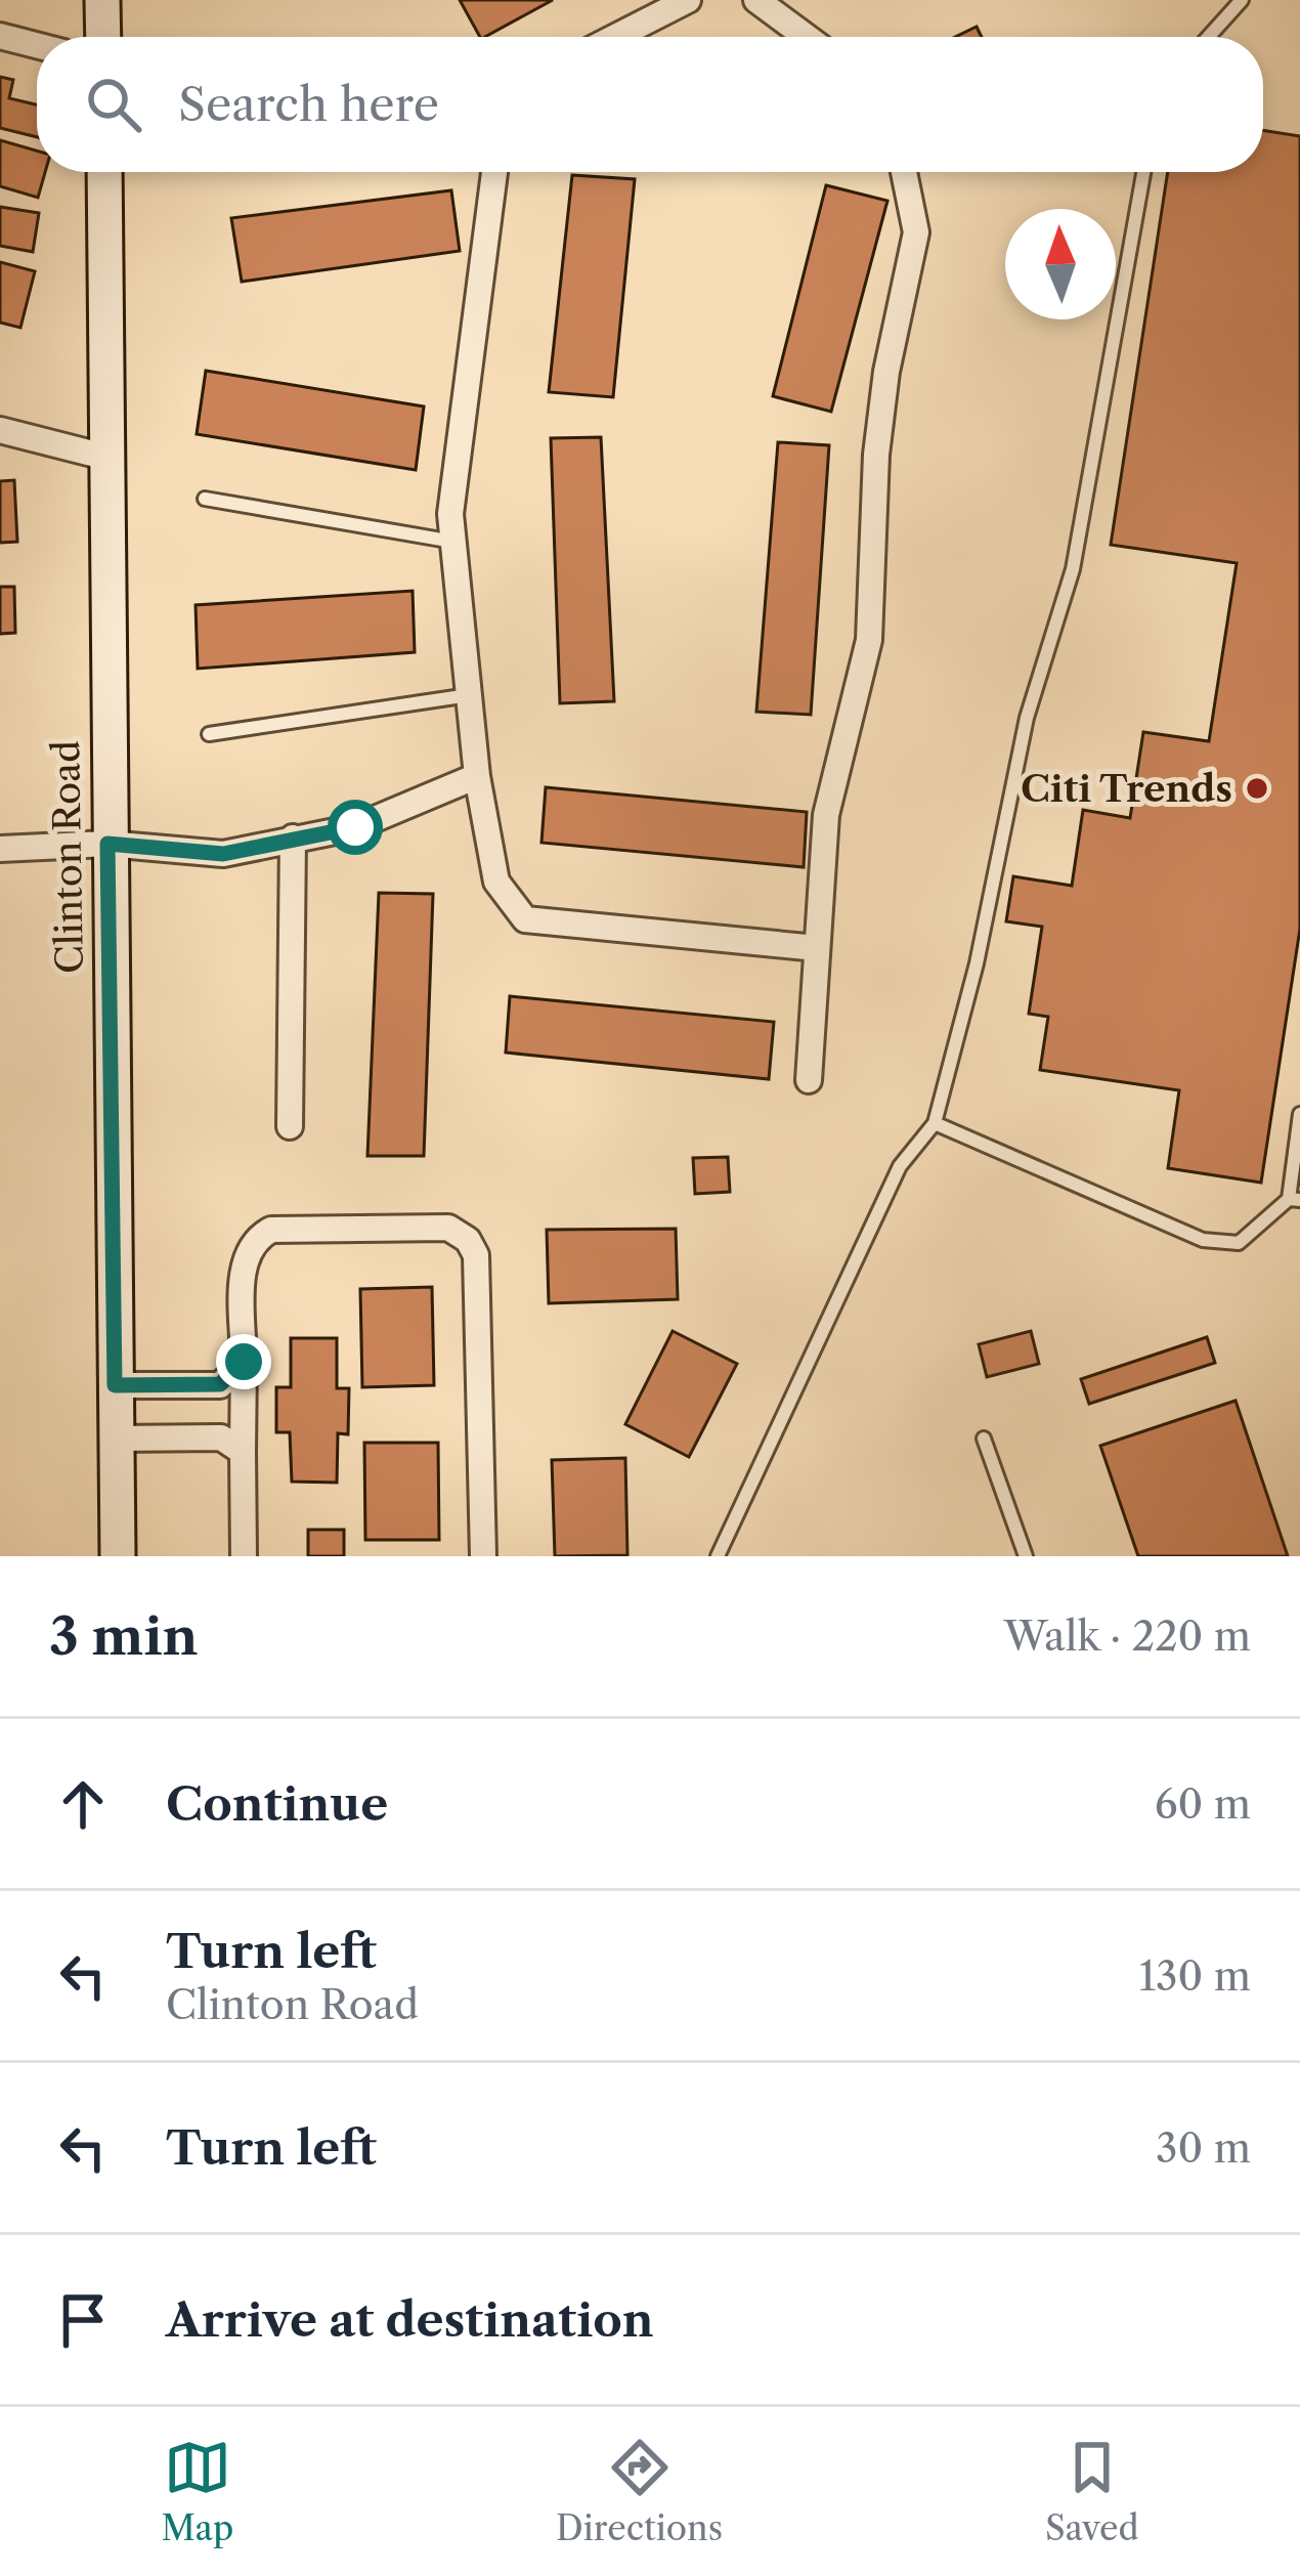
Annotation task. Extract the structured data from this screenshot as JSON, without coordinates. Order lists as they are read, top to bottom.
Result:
{
  "streets": {
    "street": ["Clinton Road"]
  },
  "places": ["Citi Trends"],
  "north": "top",
  "page": {
    "search": "Search here",
    "heading": ["3 min", "Walk · 220 m"],
    "list": [
      ["Continue", "60 m"],
      ["Turn left", "Clinton Road", "130 m"],
      ["Turn left", "30 m"],
      "Arrive at destination"
    ],
    "nav": ["Map", "Directions", "Saved"]
  }
}
